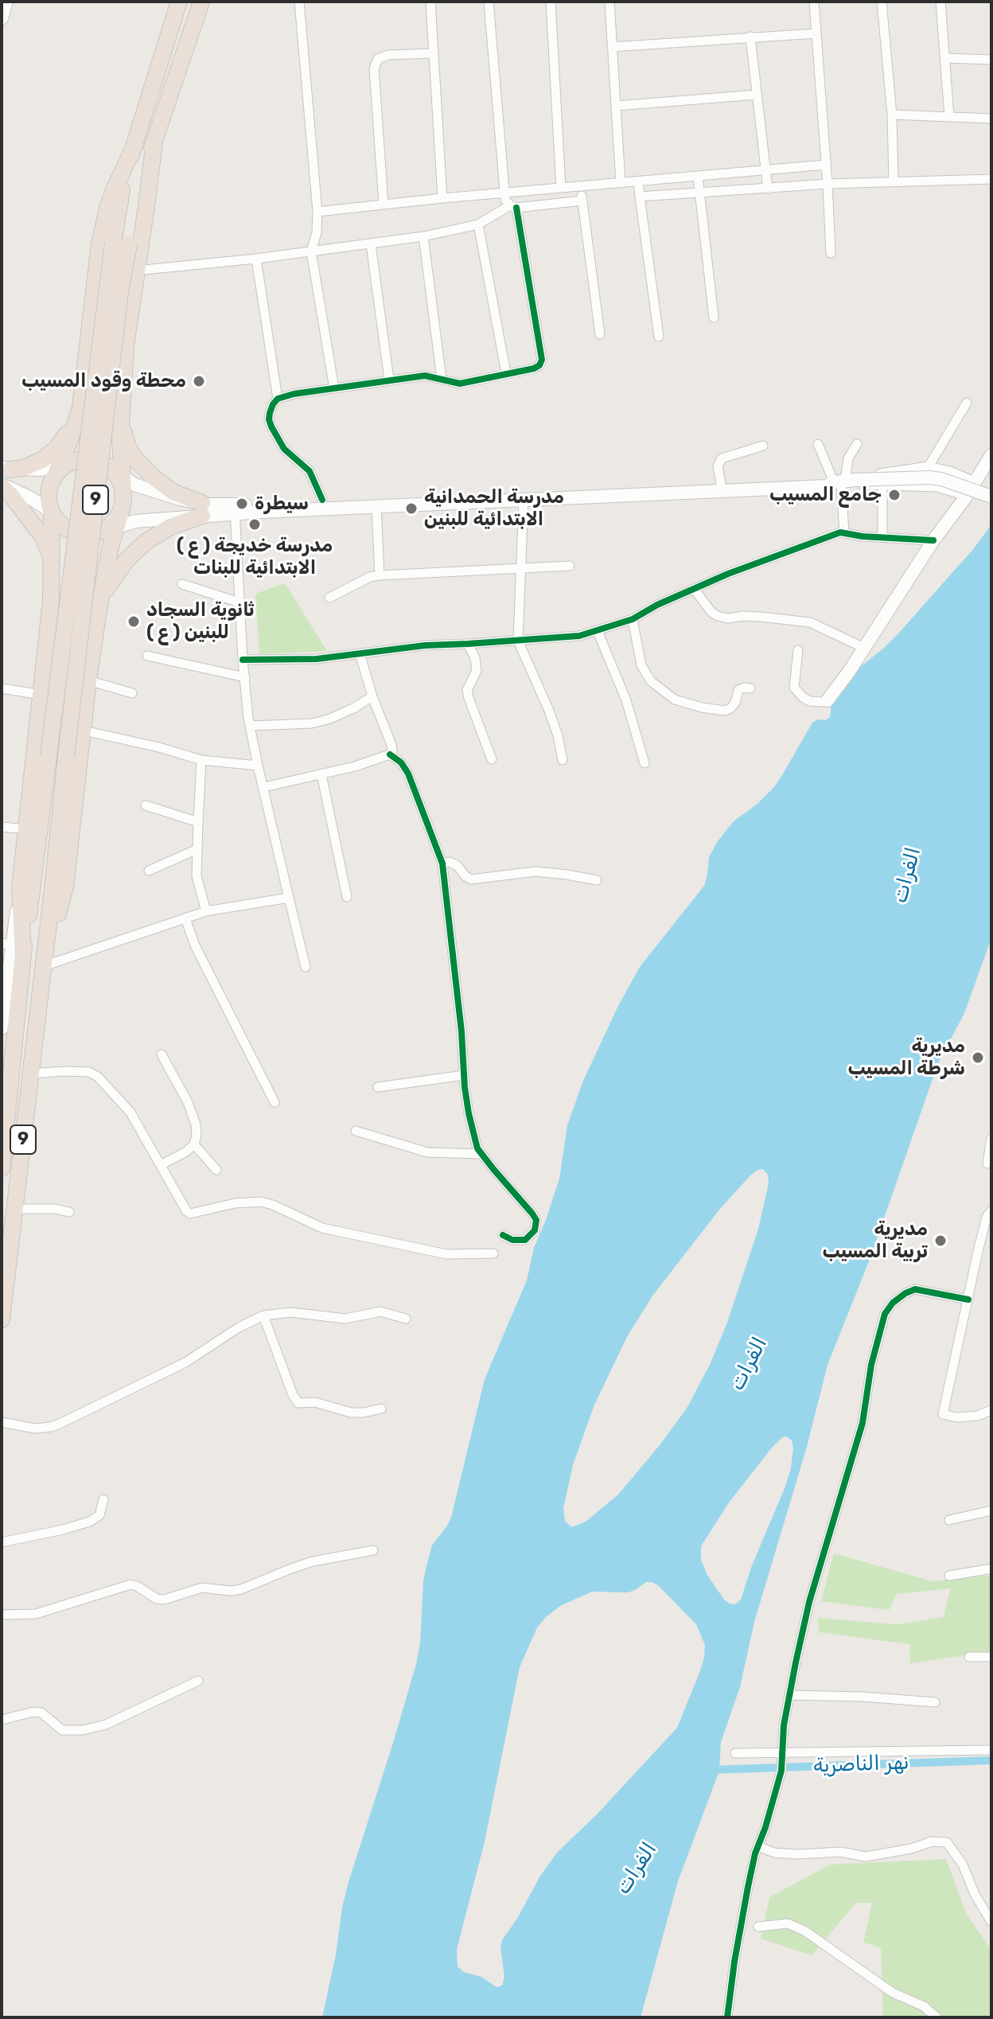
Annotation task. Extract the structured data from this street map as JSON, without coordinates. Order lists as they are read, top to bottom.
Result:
{
  "streets": {
    "highway": ["9"]
  },
  "water": ["الفرات", "نهر الناصرية"],
  "places": [
    "محطة وقود المسيب",
    "جامع المسيب",
    "سيطرة",
    "مدرسة الحمدانية الابتدائية للبنين",
    "مدرسة خديجة ( ع ) الابتدائية للبنات",
    "ثانوية السجاد ( ع ) للبنين",
    "مديرية شرطة المسيب",
    "مديرية تربية المسيب"
  ]
}
